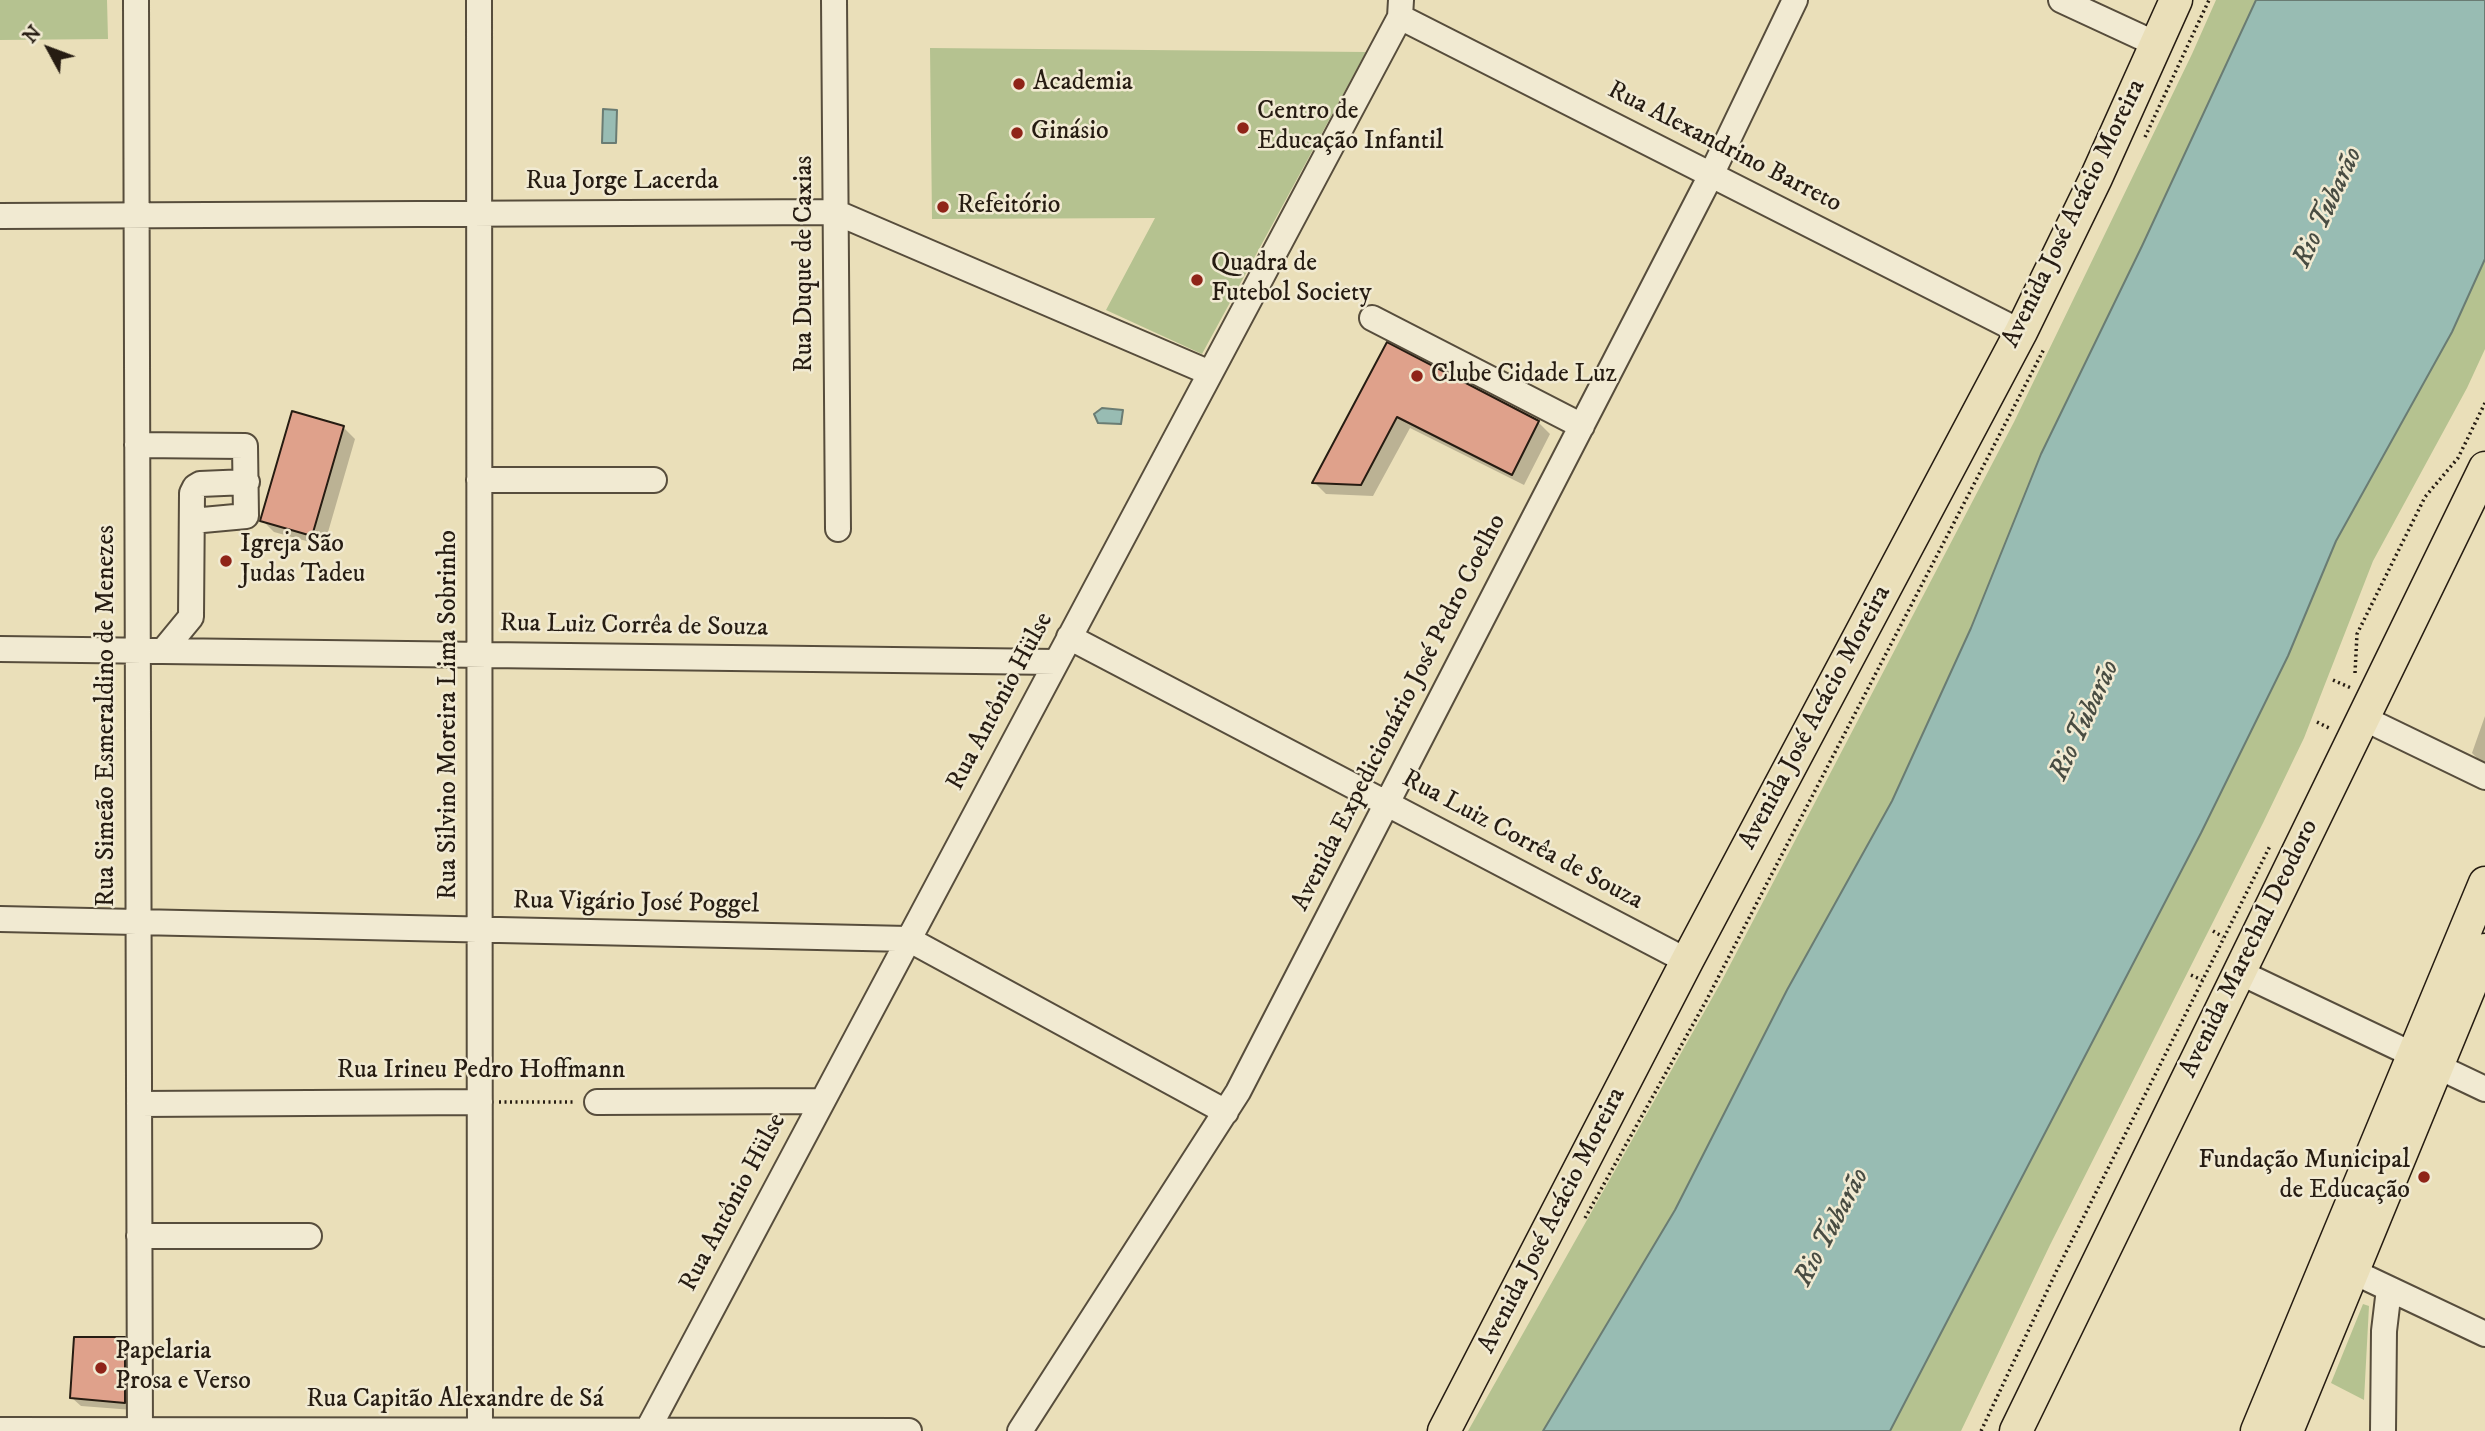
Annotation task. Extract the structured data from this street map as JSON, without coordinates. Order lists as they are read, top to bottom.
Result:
{
  "streets": {
    "main road": ["Avenida José Acácio Moreira", "Avenida Marechal Deodoro"],
    "street": [
      "Rua Alexandrino Barreto",
      "Rua Jorge Lacerda",
      "Rua Duque de Caxias",
      "Rua Luiz Corrêa de Souza",
      "Rua Antônio Hülse",
      "Avenida Expedicionário José Pedro Coelho",
      "Rua Silvino Moreira Lima Sobrinho",
      "Rua Simeão Esmeraldino de Menezes",
      "Rua Vigário José Poggel",
      "Rua Irineu Pedro Hoffmann",
      "Rua Capitão Alexandre de Sá"
    ]
  },
  "crossings": [
    ["Rua Alexandrino Barreto", "Avenida José Acácio Moreira"],
    ["Rua Alexandrino Barreto", "Rua Antônio Hülse"],
    ["Rua Alexandrino Barreto", "Avenida Expedicionário José Pedro Coelho"],
    ["Rua Jorge Lacerda", "Rua Duque de Caxias"],
    ["Rua Jorge Lacerda", "Rua Antônio Hülse"],
    ["Rua Jorge Lacerda", "Rua Silvino Moreira Lima Sobrinho"],
    ["Rua Jorge Lacerda", "Rua Simeão Esmeraldino de Menezes"],
    ["Avenida José Acácio Moreira", "Rua Luiz Corrêa de Souza"],
    ["Rua Luiz Corrêa de Souza", "Rua Antônio Hülse"],
    ["Rua Luiz Corrêa de Souza", "Avenida Expedicionário José Pedro Coelho"],
    ["Rua Luiz Corrêa de Souza", "Rua Silvino Moreira Lima Sobrinho"],
    ["Rua Luiz Corrêa de Souza", "Rua Simeão Esmeraldino de Menezes"],
    ["Rua Antônio Hülse", "Rua Vigário José Poggel"],
    ["Rua Antônio Hülse", "Rua Irineu Pedro Hoffmann"],
    ["Rua Antônio Hülse", "Rua Capitão Alexandre de Sá"],
    ["Avenida Expedicionário José Pedro Coelho", "Rua Vigário José Poggel"],
    ["Rua Silvino Moreira Lima Sobrinho", "Rua Vigário José Poggel"],
    ["Rua Silvino Moreira Lima Sobrinho", "Rua Irineu Pedro Hoffmann"],
    ["Rua Silvino Moreira Lima Sobrinho", "Rua Capitão Alexandre de Sá"],
    ["Rua Simeão Esmeraldino de Menezes", "Rua Vigário José Poggel"],
    ["Rua Simeão Esmeraldino de Menezes", "Rua Irineu Pedro Hoffmann"],
    ["Rua Simeão Esmeraldino de Menezes", "Rua Capitão Alexandre de Sá"]
  ],
  "water": ["Rio Tubarão"],
  "places": [
    "Academia",
    "Centro de Educação Infantil",
    "Ginásio",
    "Refeitório",
    "Quadra de Futebol Society",
    "Clube Cidade Luz",
    "Igreja São Judas Tadeu",
    "Fundação Municipal de Educação",
    "Papelaria Prosa e Verso"
  ],
  "north": "top left"
}
